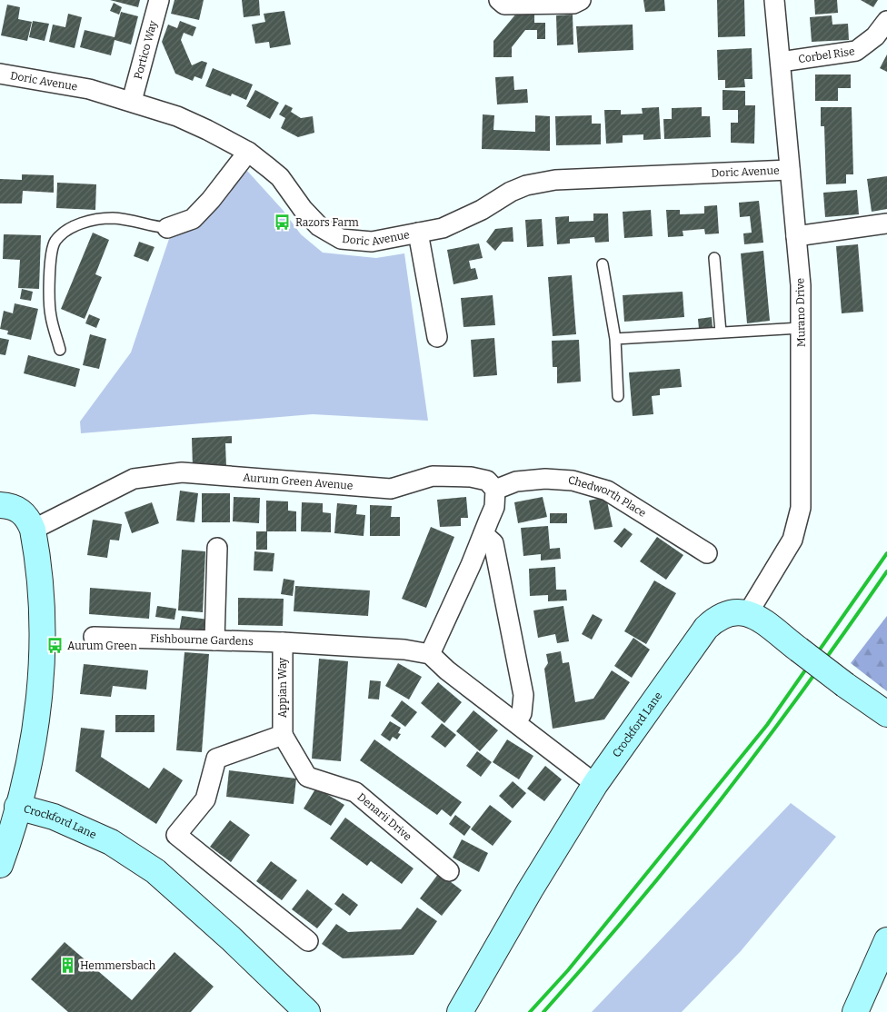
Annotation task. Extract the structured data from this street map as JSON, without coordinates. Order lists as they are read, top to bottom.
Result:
{
  "streets": {
    "street": [
      "Portico Way",
      "Corbel Rise",
      "Doric Avenue",
      "Murano Drive",
      "Aurum Green Avenue",
      "Chedworth Place",
      "Fishbourne Gardens",
      "Appian Way",
      "Crockford Lane",
      "Denarii Drive"
    ]
  },
  "crossings": [
    ["Portico Way", "Doric Avenue"],
    ["Corbel Rise", "Murano Drive"],
    ["Doric Avenue", "Murano Drive"],
    ["Murano Drive", "Crockford Lane"],
    ["Aurum Green Avenue", "Chedworth Place"],
    ["Aurum Green Avenue", "Crockford Lane"],
    ["Fishbourne Gardens", "Appian Way"],
    ["Appian Way", "Denarii Drive"]
  ],
  "places": {
    "bus stop": ["Razors Farm", "Aurum Green"],
    "building": ["Hemmersbach"]
  }
}
